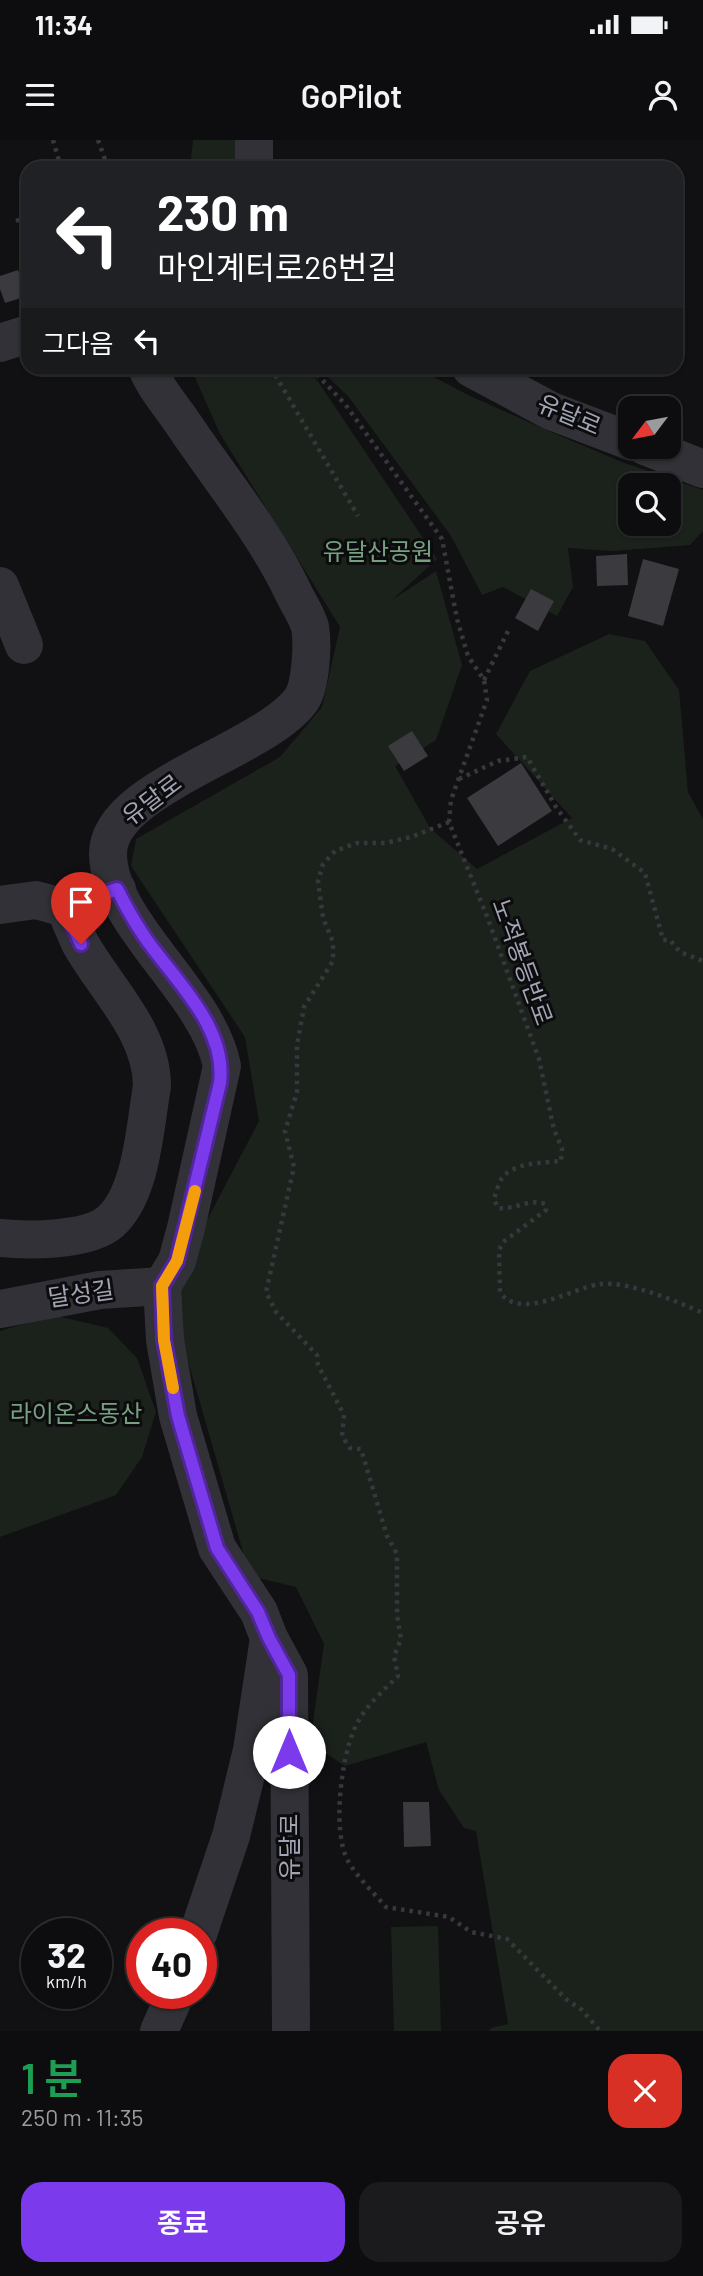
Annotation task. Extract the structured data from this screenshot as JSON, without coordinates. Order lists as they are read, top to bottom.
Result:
{
  "streets": {
    "street": ["유달로", "달성길"],
    "path": ["노적봉등반로"]
  },
  "crossings": [
    ["유달로", "달성길"]
  ],
  "parks": ["유달산공원", "라이온스동산"],
  "north": "bottom left",
  "page": {
    "status": "11:34",
    "header": "GoPilot",
    "turn": ["230 m", "마인계터로26번길"],
    "then": "그다음",
    "speed": "32 km/h",
    "limit": "40",
    "heading": ["1 분", "250 m · 11:35"],
    "buttons": ["종료", "공유"]
  }
}
